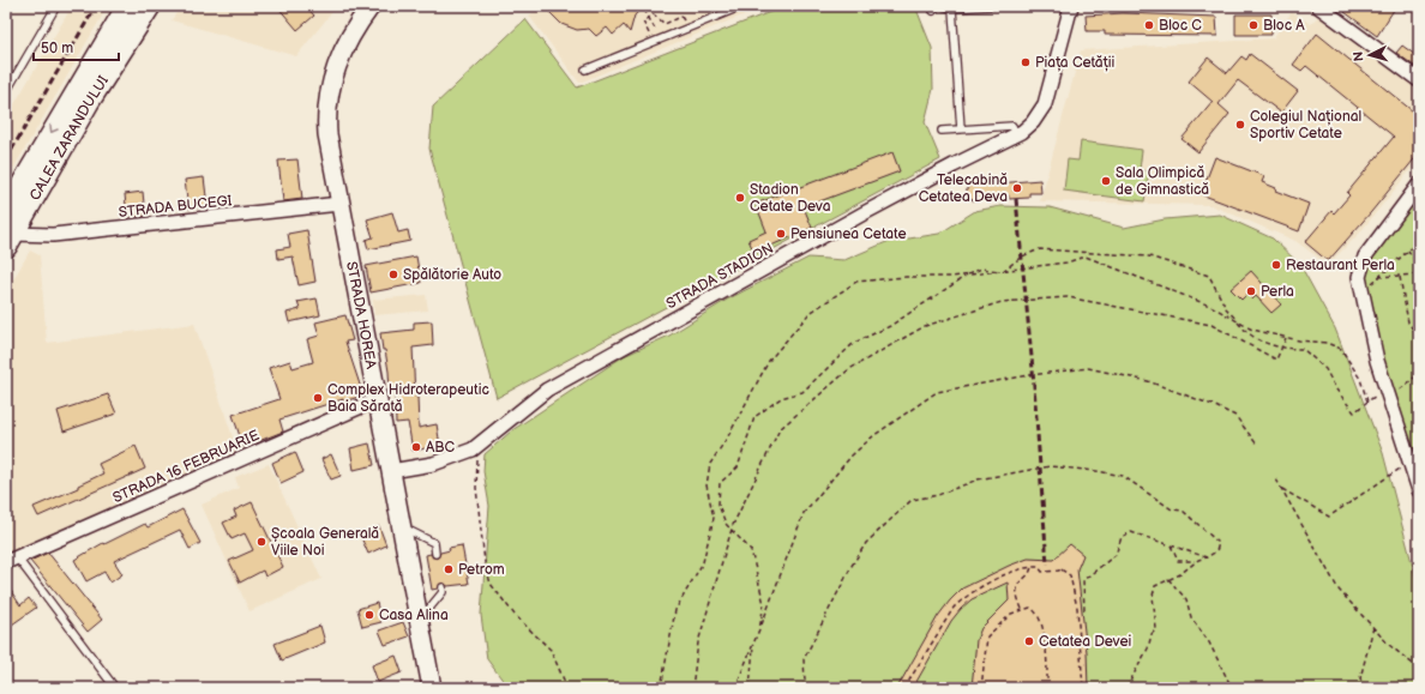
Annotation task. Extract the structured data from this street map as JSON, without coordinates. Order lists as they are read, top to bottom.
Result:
{
  "streets": {
    "main road": ["CALEA ZARANDULUI", "STRADA HOREA"],
    "street": ["STRADA BUCEGI", "STRADA STADION", "STRADA 16 FEBRUARIE"]
  },
  "crossings": [
    ["CALEA ZARANDULUI", "STRADA BUCEGI"],
    ["STRADA BUCEGI", "STRADA HOREA"],
    ["STRADA STADION", "STRADA HOREA"],
    ["STRADA HOREA", "STRADA 16 FEBRUARIE"]
  ],
  "places": [
    "Bloc C",
    "Bloc A",
    "Piața Cetății",
    "Colegiul Național Sportiv Cetate",
    "Sala Olimpică de Gimnastică",
    "Telecabină Cetatea Deva",
    "Stadion Cetate Deva",
    "Pensiunea Cetate",
    "Restaurant Perla",
    "Spălătorie Auto",
    "Perla",
    "Complex Hidroterapeutic Baia Sărată",
    "ABC",
    "Școala Generală Viile Noi",
    "Petrom",
    "Casa Alina",
    "Cetatea Devei"
  ],
  "scale_bar": "50 m",
  "north": "left"
}
